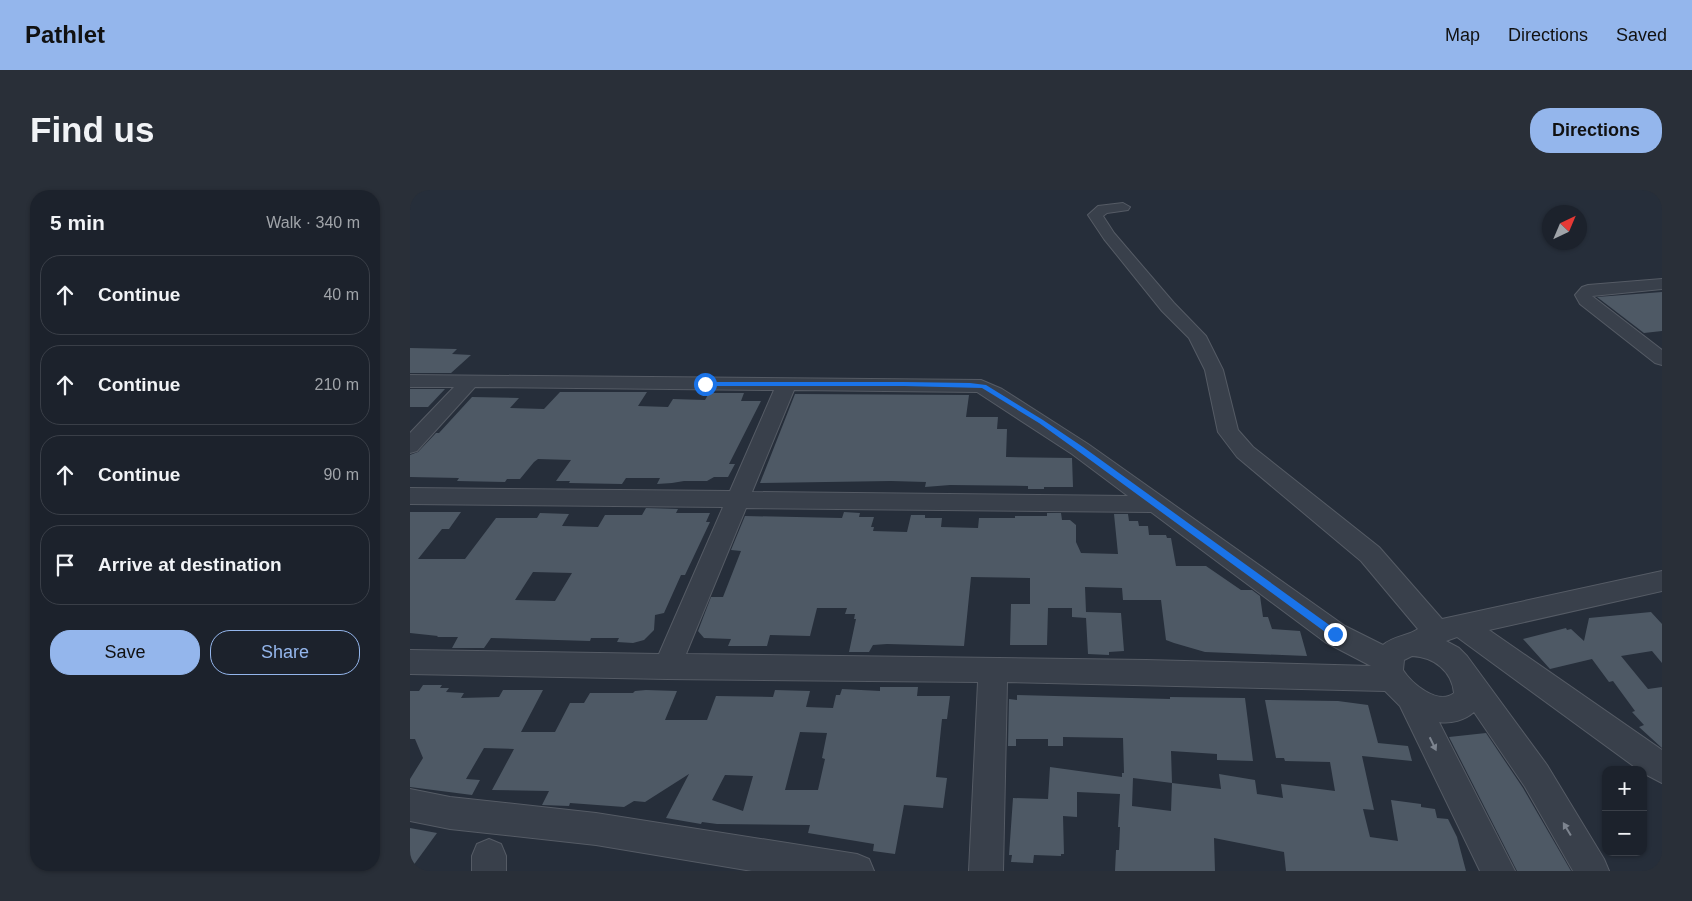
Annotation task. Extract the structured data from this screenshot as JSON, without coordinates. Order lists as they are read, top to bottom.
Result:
{
  "north": "top right",
  "page": {
    "header": "Pathlet",
    "nav": ["Map", "Directions", "Saved"],
    "buttons": [
      "Directions",
      ["Save", "Share"]
    ],
    "title": "Find us",
    "heading": ["5 min", "Walk · 340 m"],
    "list": [
      ["Continue", "40 m"],
      ["Continue", "210 m"],
      ["Continue", "90 m"],
      "Arrive at destination"
    ],
    "map_buttons": ["+", "−"]
  }
}
